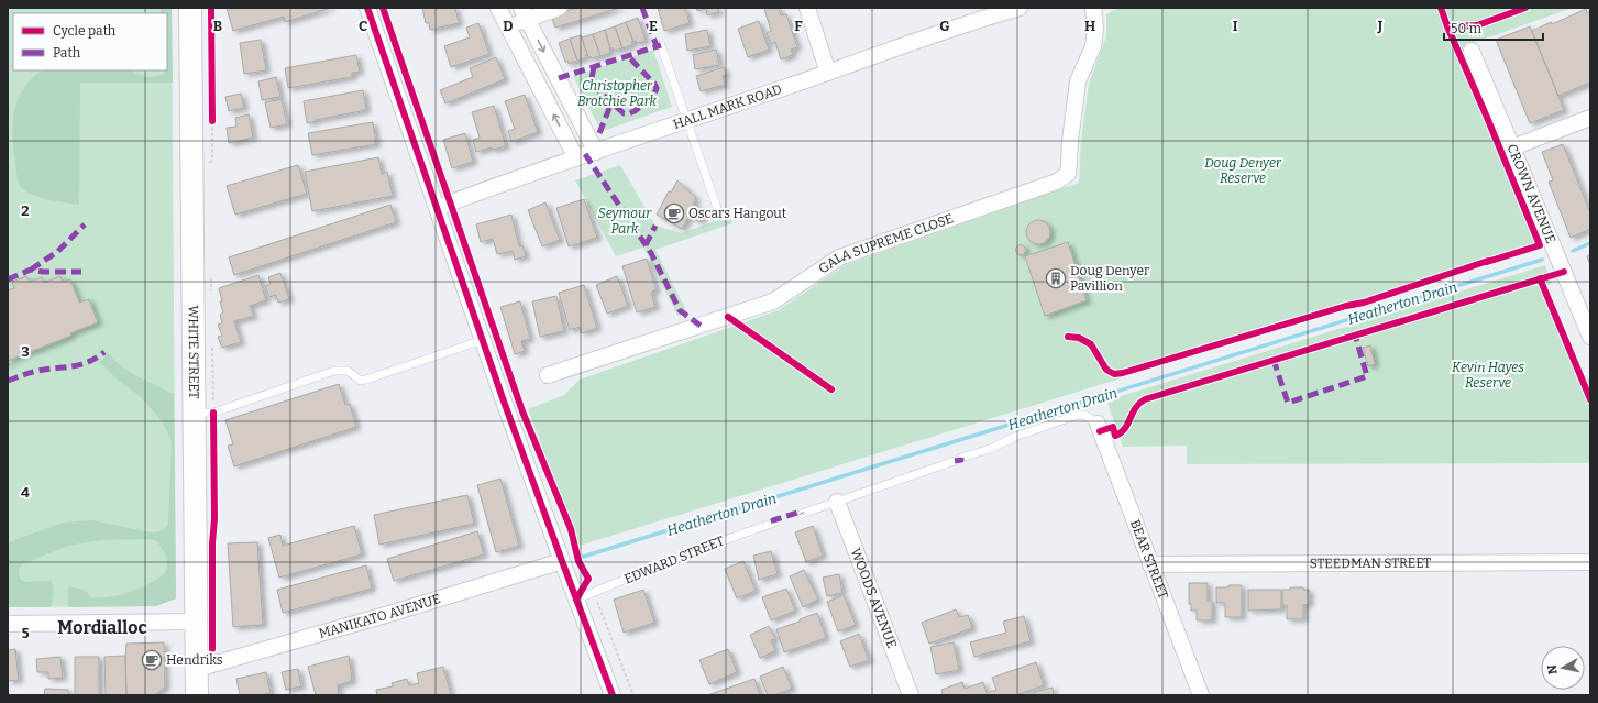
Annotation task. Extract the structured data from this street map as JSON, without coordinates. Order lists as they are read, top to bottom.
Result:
{
  "streets": {
    "main road": ["WHITE STREET"],
    "street": [
      "HALL MARK ROAD",
      "CROWN AVENUE",
      "GALA SUPREME CLOSE",
      "BEAR STREET",
      "STEEDMAN STREET",
      "WOODS AVENUE",
      "MANIKATO AVENUE"
    ],
    "lane": ["EDWARD STREET"]
  },
  "crossings": [
    ["WHITE STREET", "MANIKATO AVENUE"],
    ["BEAR STREET", "STEEDMAN STREET"]
  ],
  "districts": ["Mordialloc"],
  "water": ["Heatherton Drain"],
  "parks": [
    "Christopher Brotchie Park",
    "Doug Denyer Reserve",
    "Seymour Park",
    "Kevin Hayes Reserve"
  ],
  "places": {
    "cafe": ["Oscars Hangout", "Hendriks"],
    "building": ["Doug Denyer Pavillion"]
  },
  "legend": ["Cycle path", "Path"],
  "scale_bar": "50 m",
  "north": "left",
  "grid": {
    "columns": [
      "B",
      "C",
      "D",
      "E",
      "F",
      "G",
      "H",
      "I",
      "J"
    ],
    "rows": [
      "2",
      "3",
      "4",
      "5"
    ]
  }
}
